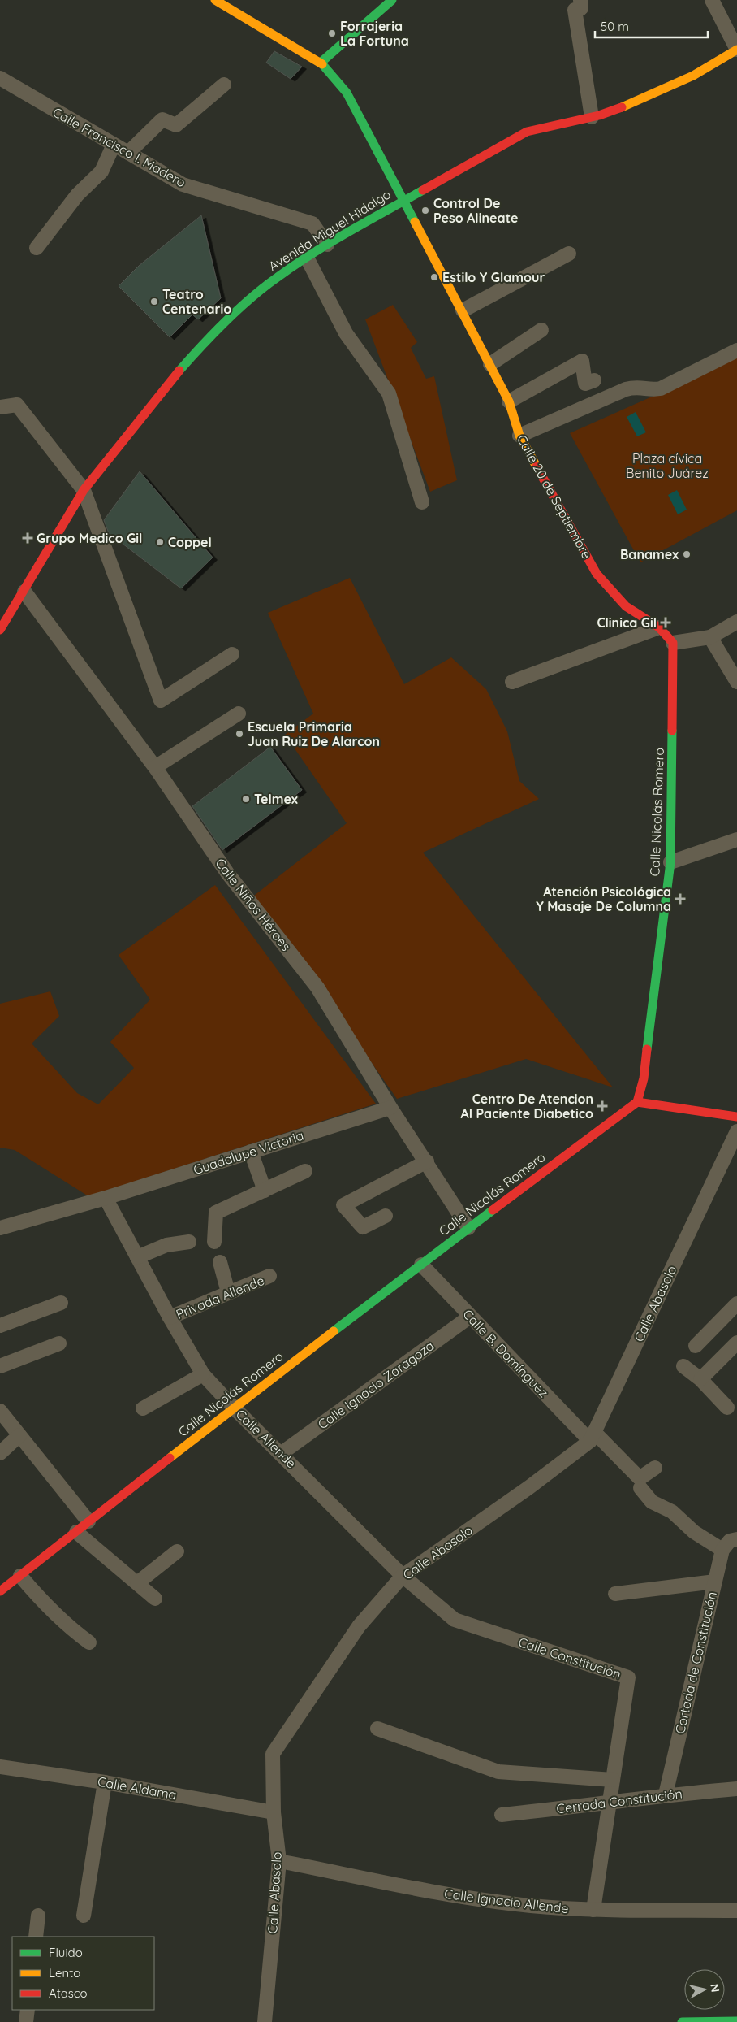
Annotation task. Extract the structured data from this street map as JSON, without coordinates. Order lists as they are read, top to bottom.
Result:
{
  "streets": {
    "main road": ["Avenida Miguel Hidalgo", "Calle 20 de Septiembre", "Calle Nicolás Romero"],
    "street": [
      "Calle Francisco I. Madero",
      "Calle Niños Héroes",
      "Guadalupe Victoria",
      "Privada Allende",
      "Calle Abasolo",
      "Calle B. Domínguez",
      "Calle Ignacio Zaragoza",
      "Calle Allende",
      "Calle Constitución",
      "Cortada de Constitución",
      "Calle Aldama",
      "Cerrada Constitución",
      "Calle Ignacio Allende"
    ]
  },
  "crossings": [
    ["Calle Francisco I. Madero", "Avenida Miguel Hidalgo"],
    ["Avenida Miguel Hidalgo", "Calle 20 de Septiembre"],
    ["Avenida Miguel Hidalgo", "Calle Niños Héroes"],
    ["Calle 20 de Septiembre", "Calle Nicolás Romero"],
    ["Calle Nicolás Romero", "Calle Niños Héroes"],
    ["Calle Nicolás Romero", "Calle B. Domínguez"],
    ["Calle Nicolás Romero", "Calle Allende"],
    ["Calle Niños Héroes", "Guadalupe Victoria"],
    ["Guadalupe Victoria", "Calle Allende"],
    ["Privada Allende", "Calle Allende"],
    ["Calle Abasolo", "Calle B. Domínguez"],
    ["Calle Abasolo", "Calle Allende"],
    ["Calle Abasolo", "Calle Constitución"],
    ["Calle Abasolo", "Calle Aldama"],
    ["Calle Abasolo", "Calle Ignacio Allende"],
    ["Calle B. Domínguez", "Calle Ignacio Zaragoza"],
    ["Calle Ignacio Zaragoza", "Calle Allende"],
    ["Calle Allende", "Calle Constitución"],
    ["Calle Constitución", "Cerrada Constitución"],
    ["Calle Constitución", "Calle Ignacio Allende"],
    ["Cortada de Constitución", "Cerrada Constitución"]
  ],
  "parks": ["Plaza cívica Benito Juárez"],
  "places": {
    "other": [
      "Forrajeria La Fortuna",
      "Control De Peso Alineate",
      "Estilo Y Glamour",
      "Teatro Centenario",
      "Coppel",
      "Banamex",
      "Escuela Primaria Juan Ruiz De Alarcon",
      "Telmex"
    ],
    "health": [
      "Grupo Medico Gil",
      "Clinica Gil",
      "Atención Psicológica Y Masaje De Columna",
      "Centro De Atencion Al Paciente Diabetico"
    ]
  },
  "legend": ["Fluido", "Lento", "Atasco"],
  "scale_bar": "50 m",
  "north": "right"
}
